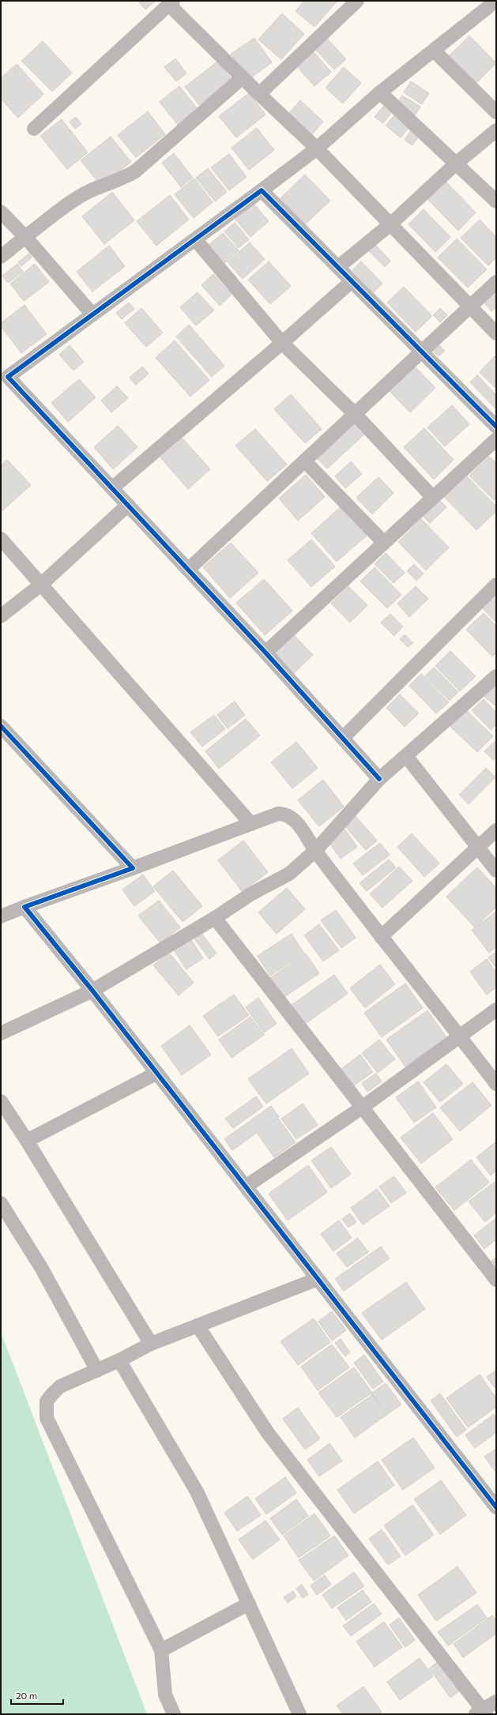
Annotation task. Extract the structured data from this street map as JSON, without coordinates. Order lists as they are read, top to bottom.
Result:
{
  "scale_bar": "20 m"
}
